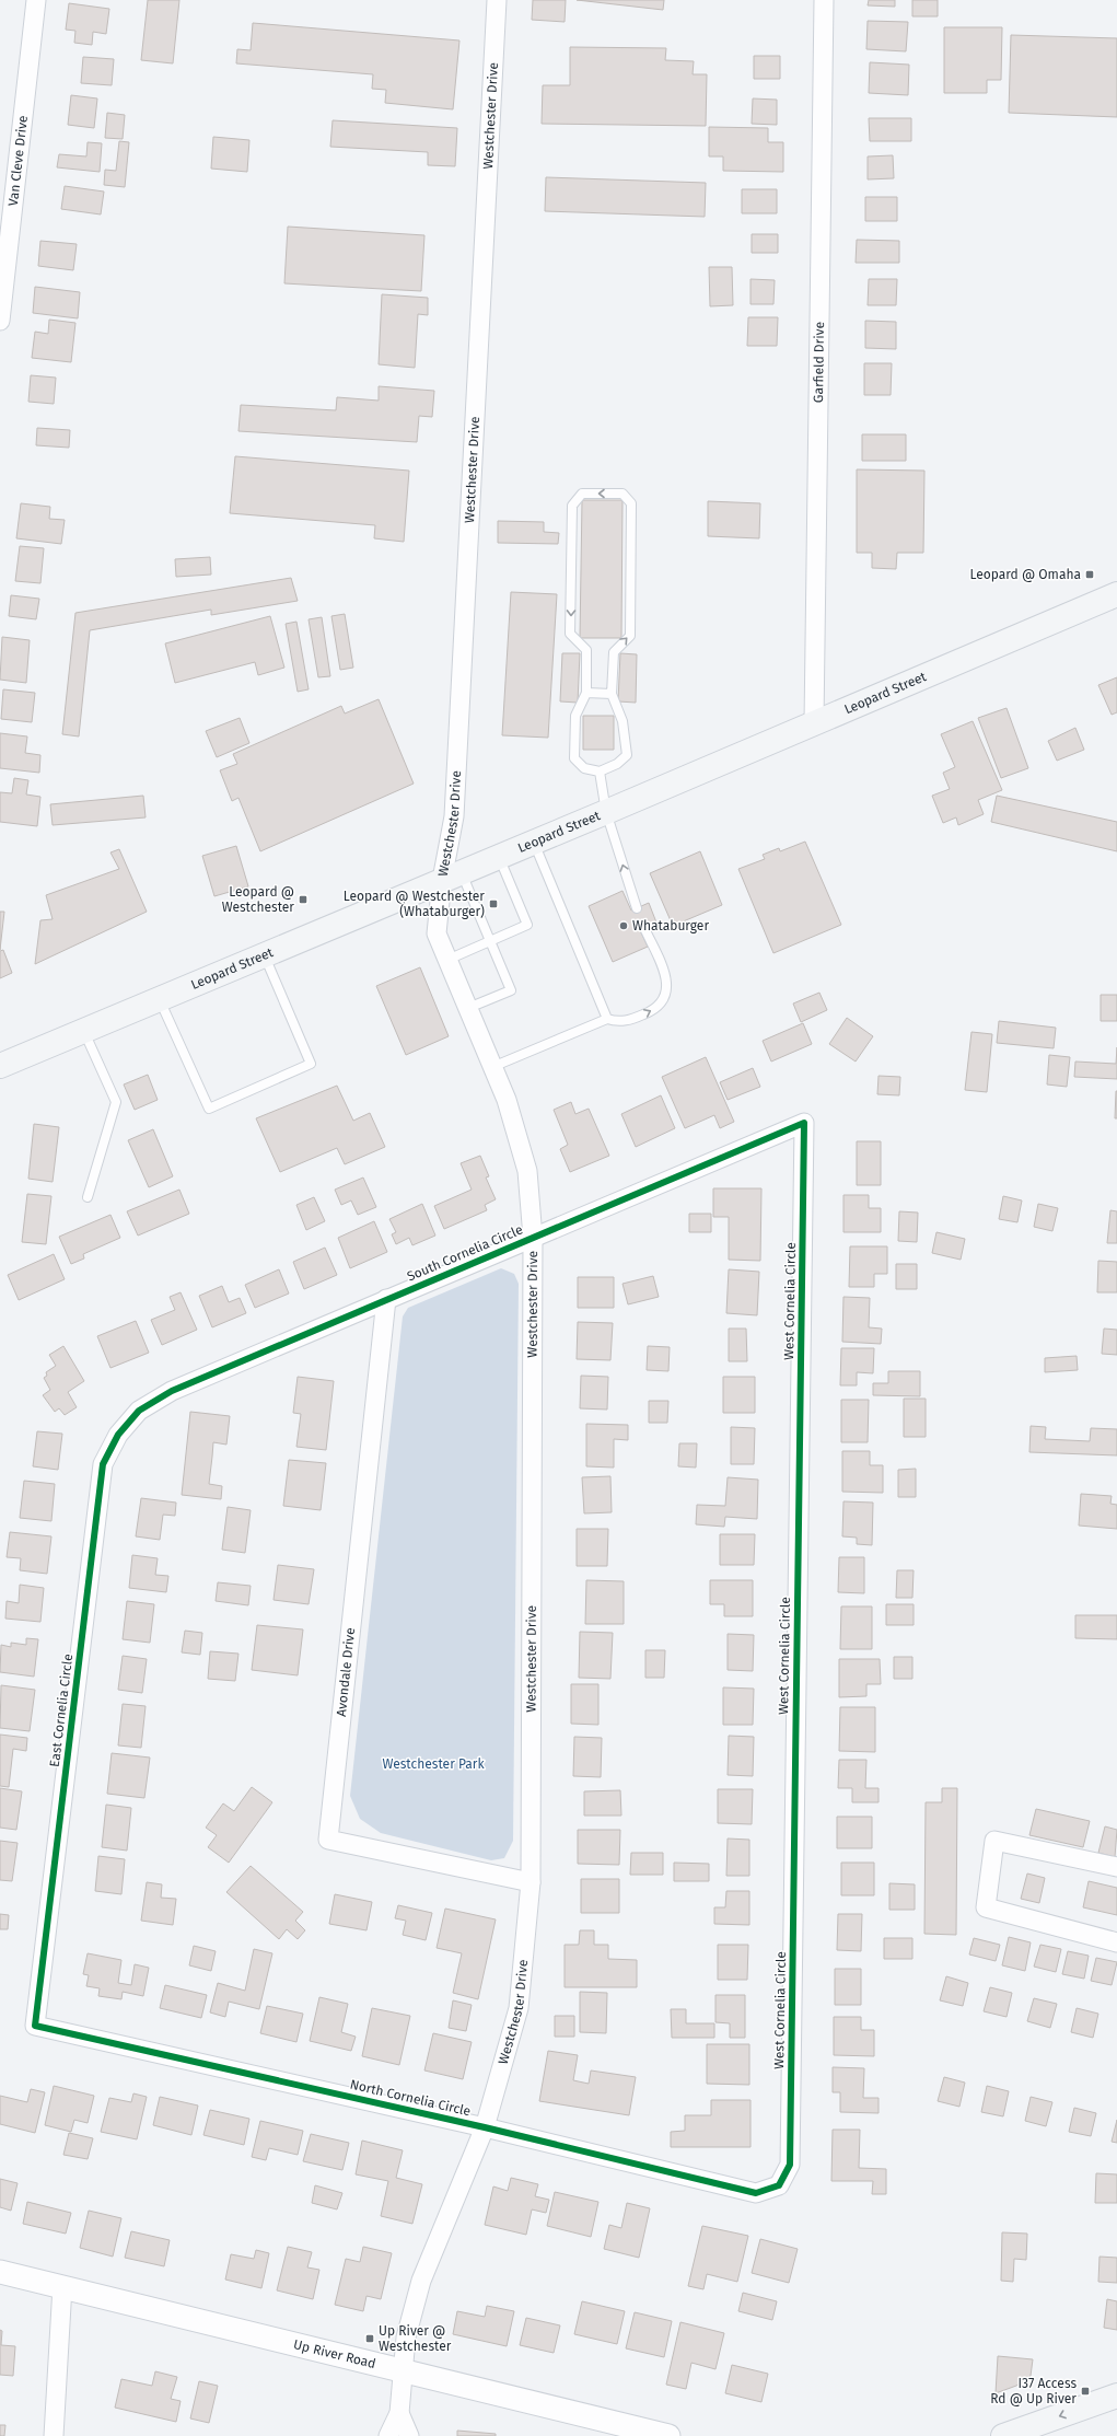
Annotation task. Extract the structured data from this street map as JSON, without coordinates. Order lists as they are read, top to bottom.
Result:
{
  "streets": {
    "main road": ["Leopard Street"],
    "street": [
      "Westchester Drive",
      "Van Cleve Drive",
      "Garfield Drive",
      "South Cornelia Circle",
      "West Cornelia Circle",
      "Avondale Drive",
      "East Cornelia Circle",
      "North Cornelia Circle",
      "Up River Road"
    ]
  },
  "crossings": [
    ["Westchester Drive", "Leopard Street"],
    ["Westchester Drive", "South Cornelia Circle"],
    ["Westchester Drive", "Avondale Drive"],
    ["Westchester Drive", "North Cornelia Circle"],
    ["Westchester Drive", "Up River Road"],
    ["Garfield Drive", "Leopard Street"],
    ["South Cornelia Circle", "West Cornelia Circle"],
    ["South Cornelia Circle", "Avondale Drive"],
    ["South Cornelia Circle", "East Cornelia Circle"],
    ["West Cornelia Circle", "North Cornelia Circle"],
    ["East Cornelia Circle", "North Cornelia Circle"]
  ],
  "parks": ["Westchester Park"],
  "places": {
    "transit": [
      "Leopard @ Omaha",
      "Leopard @ Westchester",
      "Leopard @ Westchester (Whataburger)",
      "Up River @ Westchester",
      "I37 Access Rd @ Up River"
    ],
    "other": ["Whataburger"]
  }
}
